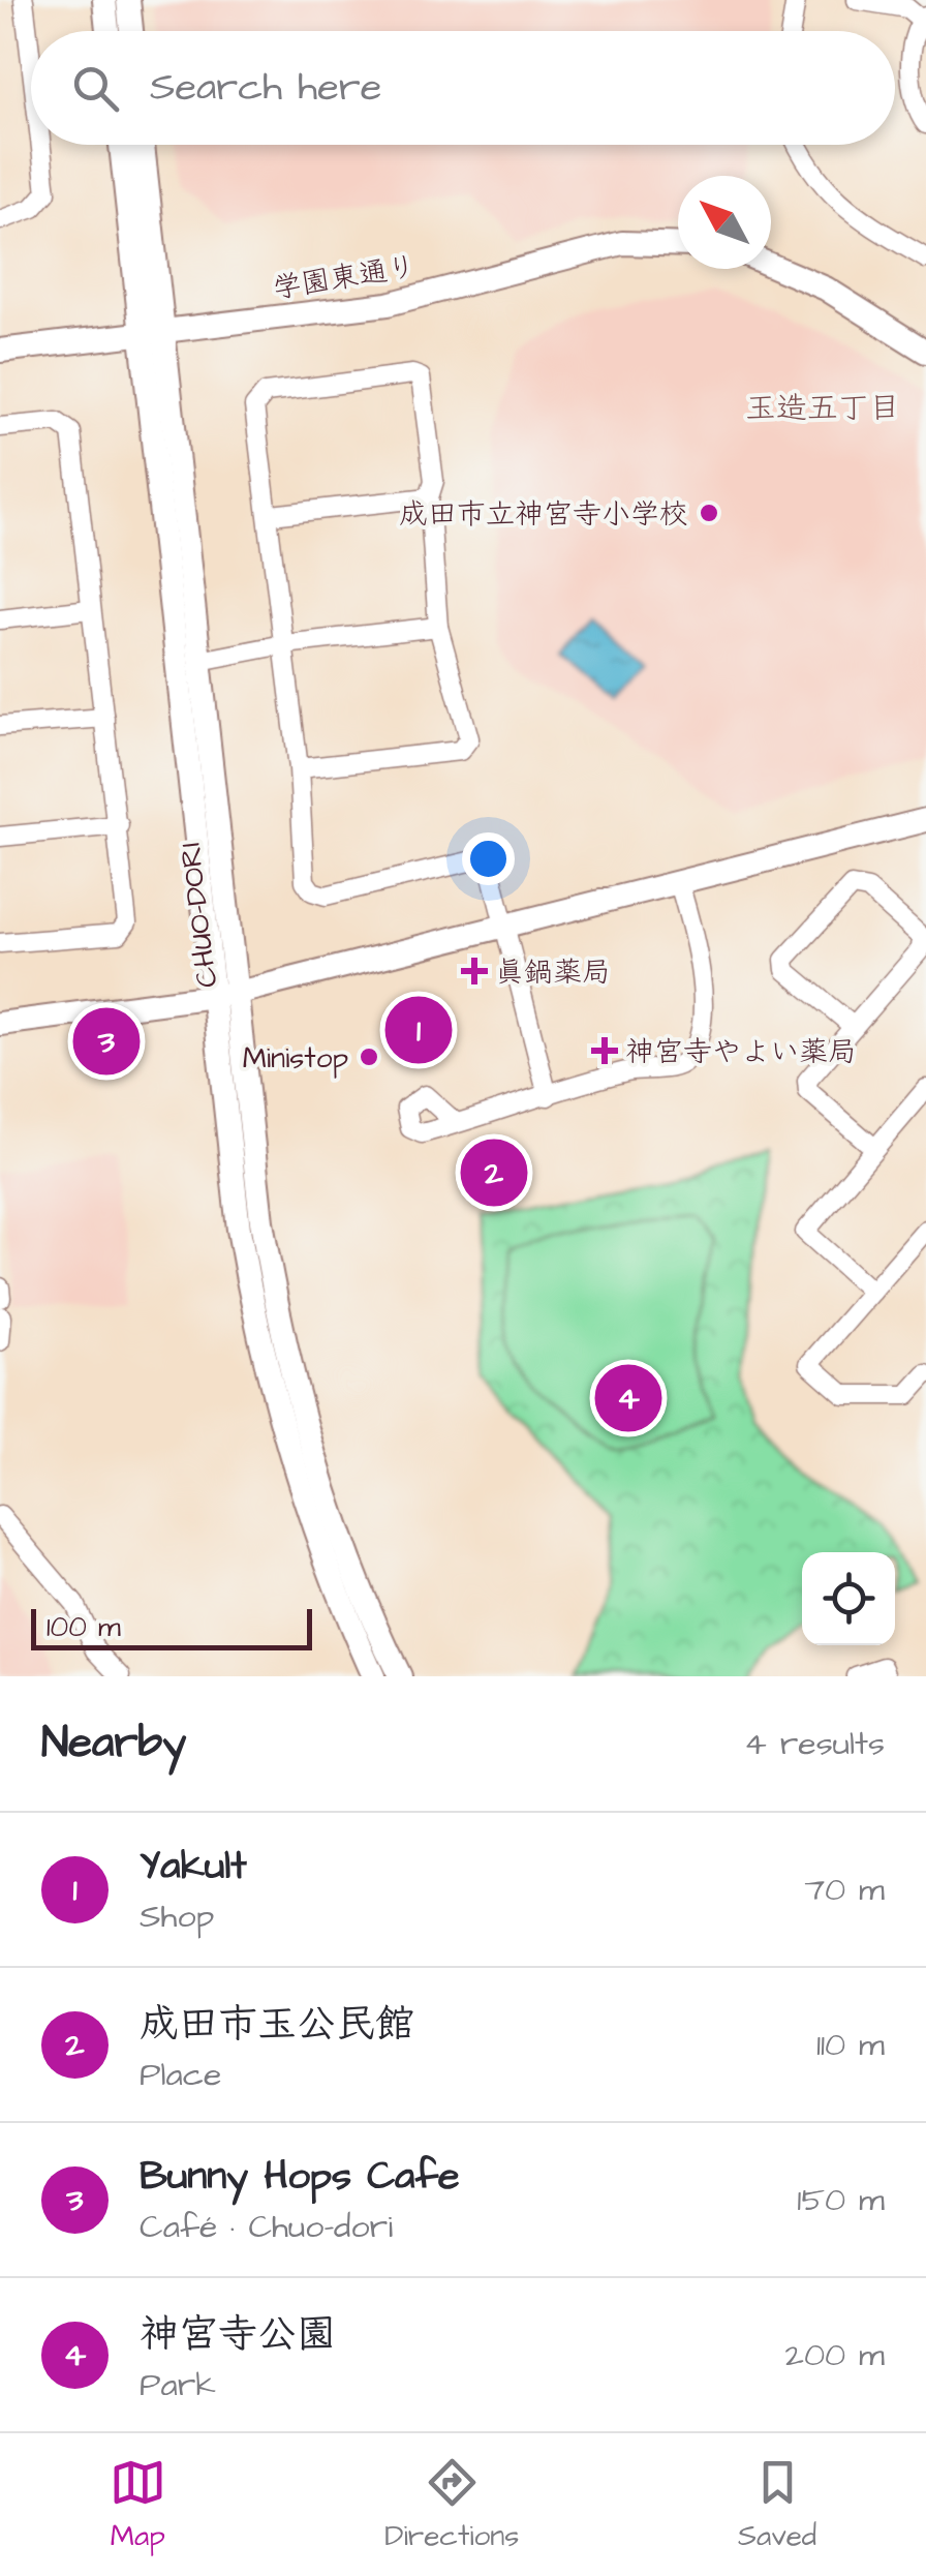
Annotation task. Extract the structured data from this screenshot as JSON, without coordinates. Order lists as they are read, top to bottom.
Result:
{
  "streets": {
    "street": ["学園東通り", "CHUO-DORI"]
  },
  "crossings": [
    ["学園東通り", "CHUO-DORI"]
  ],
  "districts": ["玉造五丁目"],
  "places": {
    "other": ["成田市立神宮寺小学校", "Ministop"],
    "health": ["眞鍋薬局", "神宮寺やよい薬局"]
  },
  "scale_bar": "100 m",
  "north": "top left",
  "page": {
    "search": "Search here",
    "pins": [
      "1",
      "3",
      "2",
      "4"
    ],
    "scale": "100 m",
    "heading": ["Nearby", "4 results"],
    "list": [
      {
        "mark": "1",
        "name": "Yakult",
        "note": "Shop",
        "value": "70 m"
      },
      {
        "mark": "2",
        "name": "成田市玉公民館",
        "note": "Place",
        "value": "110 m"
      },
      {
        "mark": "3",
        "name": "Bunny Hops Cafe",
        "note": "Café · Chuo-dori",
        "value": "150 m"
      },
      {
        "mark": "4",
        "name": "神宮寺公園",
        "note": "Park",
        "value": "200 m"
      }
    ],
    "nav": ["Map", "Directions", "Saved"]
  }
}
